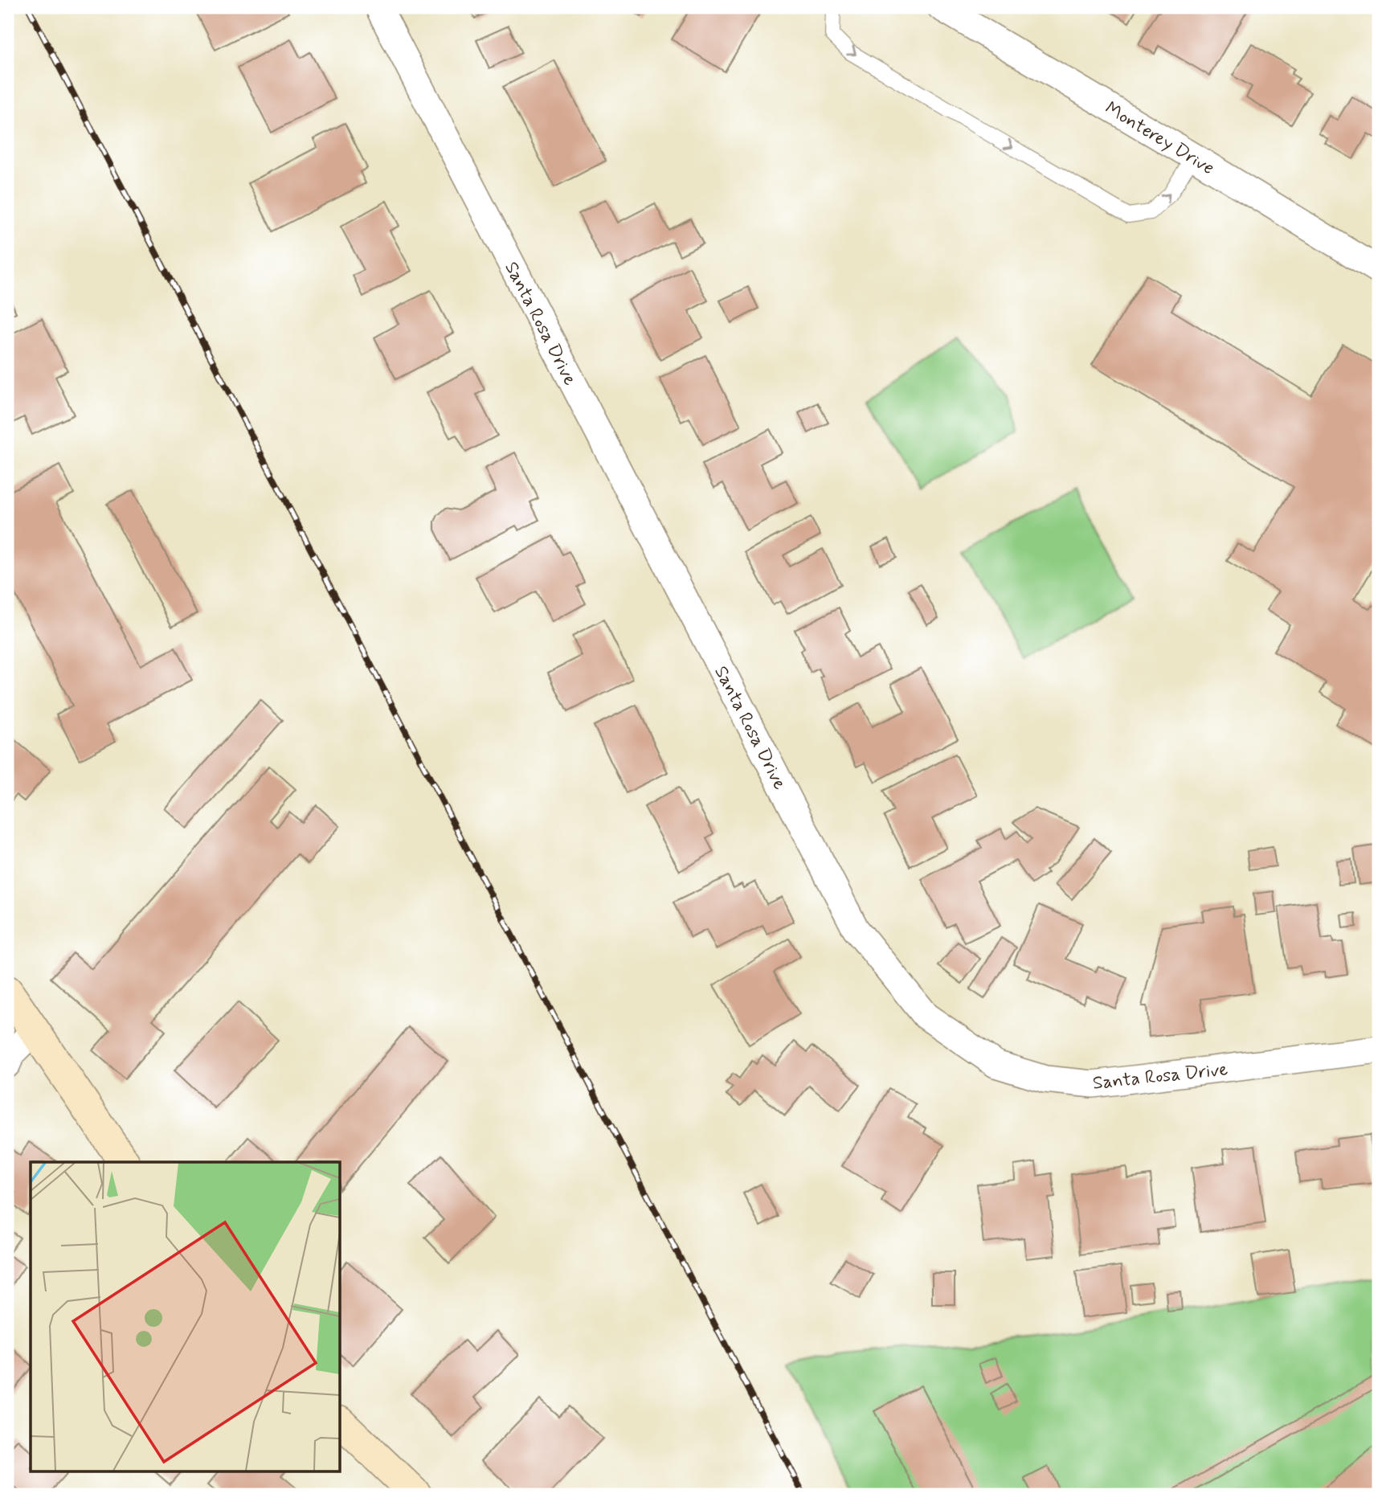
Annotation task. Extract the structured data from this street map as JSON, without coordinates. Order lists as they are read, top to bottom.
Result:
{
  "streets": {
    "street": ["Monterey Drive", "Santa Rosa Drive"]
  }
}
